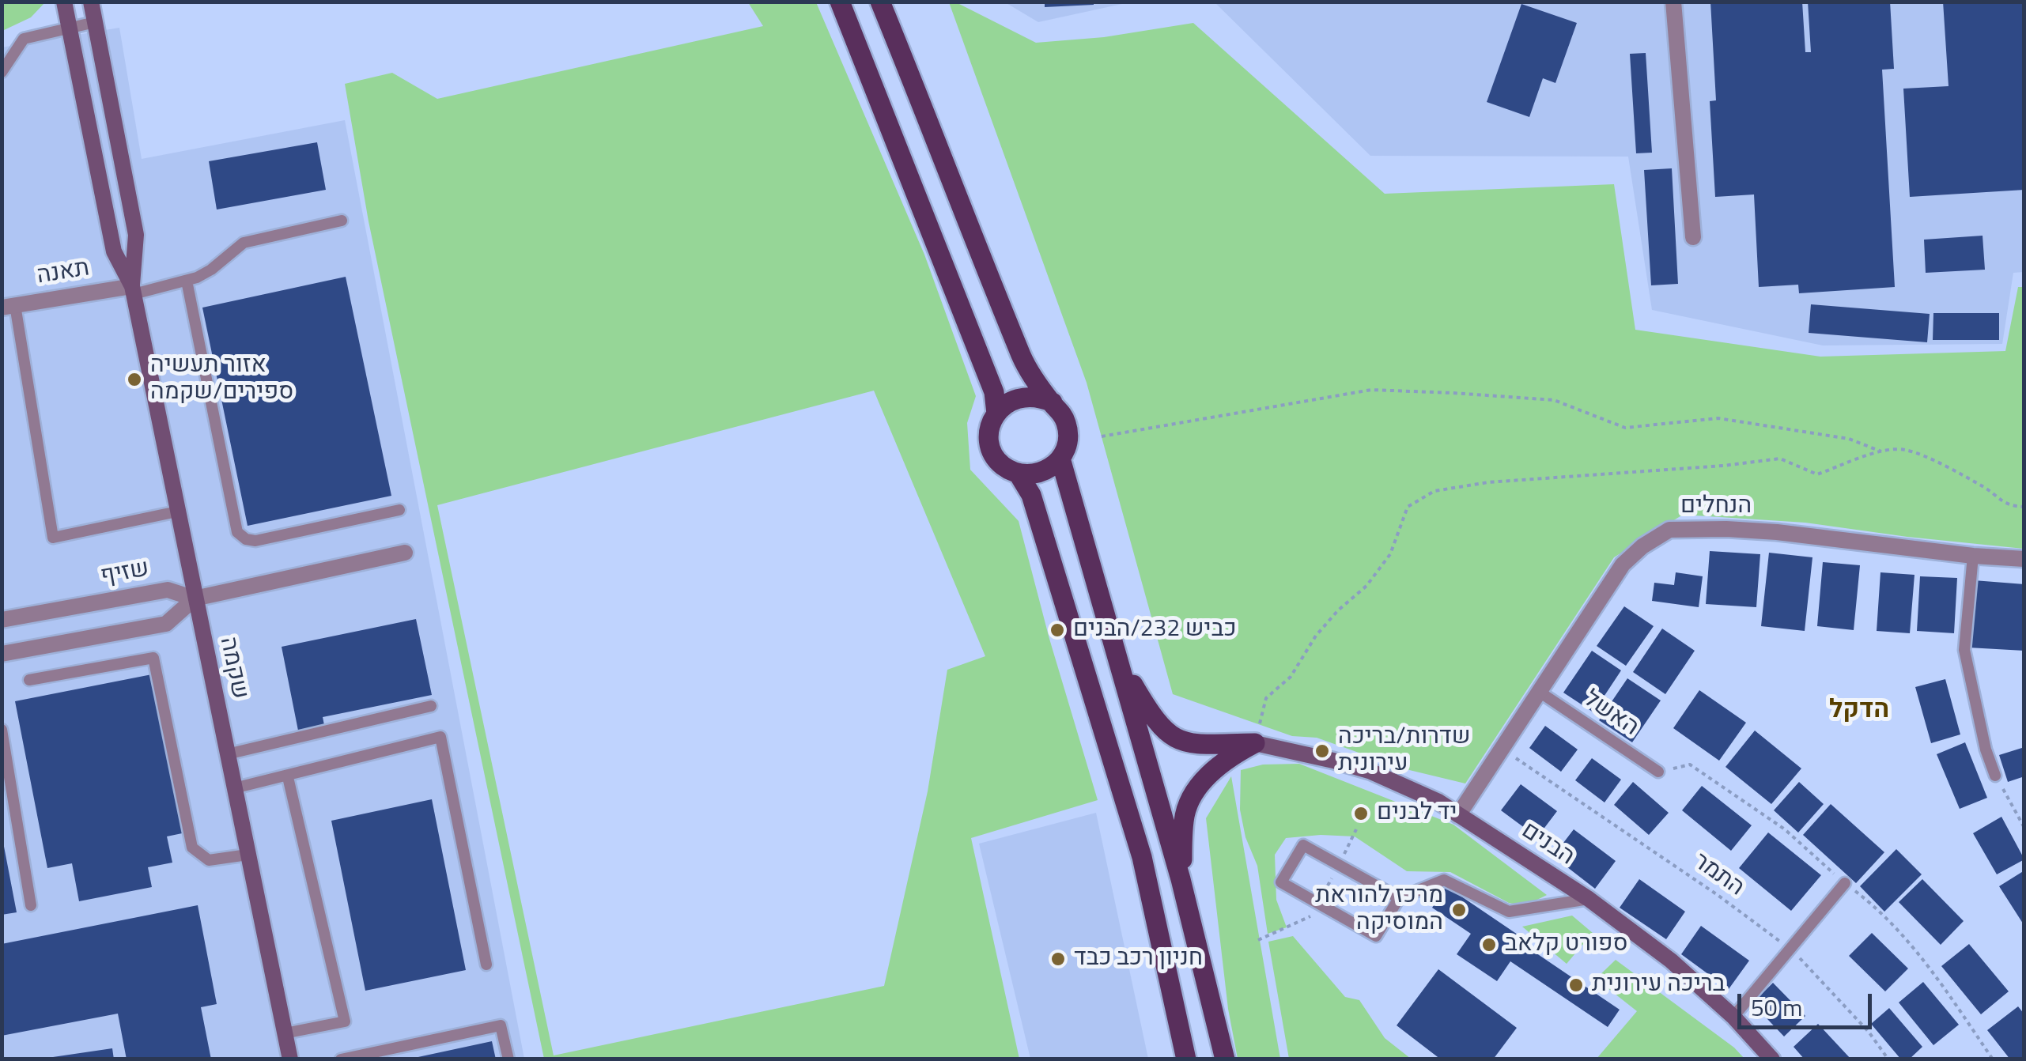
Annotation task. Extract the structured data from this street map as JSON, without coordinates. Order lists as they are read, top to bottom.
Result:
{
  "streets": {
    "street": [
      "תאנה",
      "הנחלים",
      "שזיף",
      "שקמה",
      "הבנים"
    ],
    "lane": ["האשל"],
    "path": ["התמר"]
  },
  "crossings": [
    ["תאנה", "שקמה"],
    ["הנחלים", "האשל"],
    ["הנחלים", "הבנים"],
    ["הנחלים", "התמר"],
    ["שזיף", "שקמה"]
  ],
  "districts": ["הדקל"],
  "places": [
    "אזור תעשיה ספירים/שקמה",
    "כביש 232/הבנים",
    "שדרות/בריכה עירונית",
    "יד לבנים",
    "מרכז להוראת המוסיקה",
    "ספורט קלאב",
    "חניון רכב כבד",
    "בריכה עירונית"
  ],
  "scale_bar": "50 m"
}
